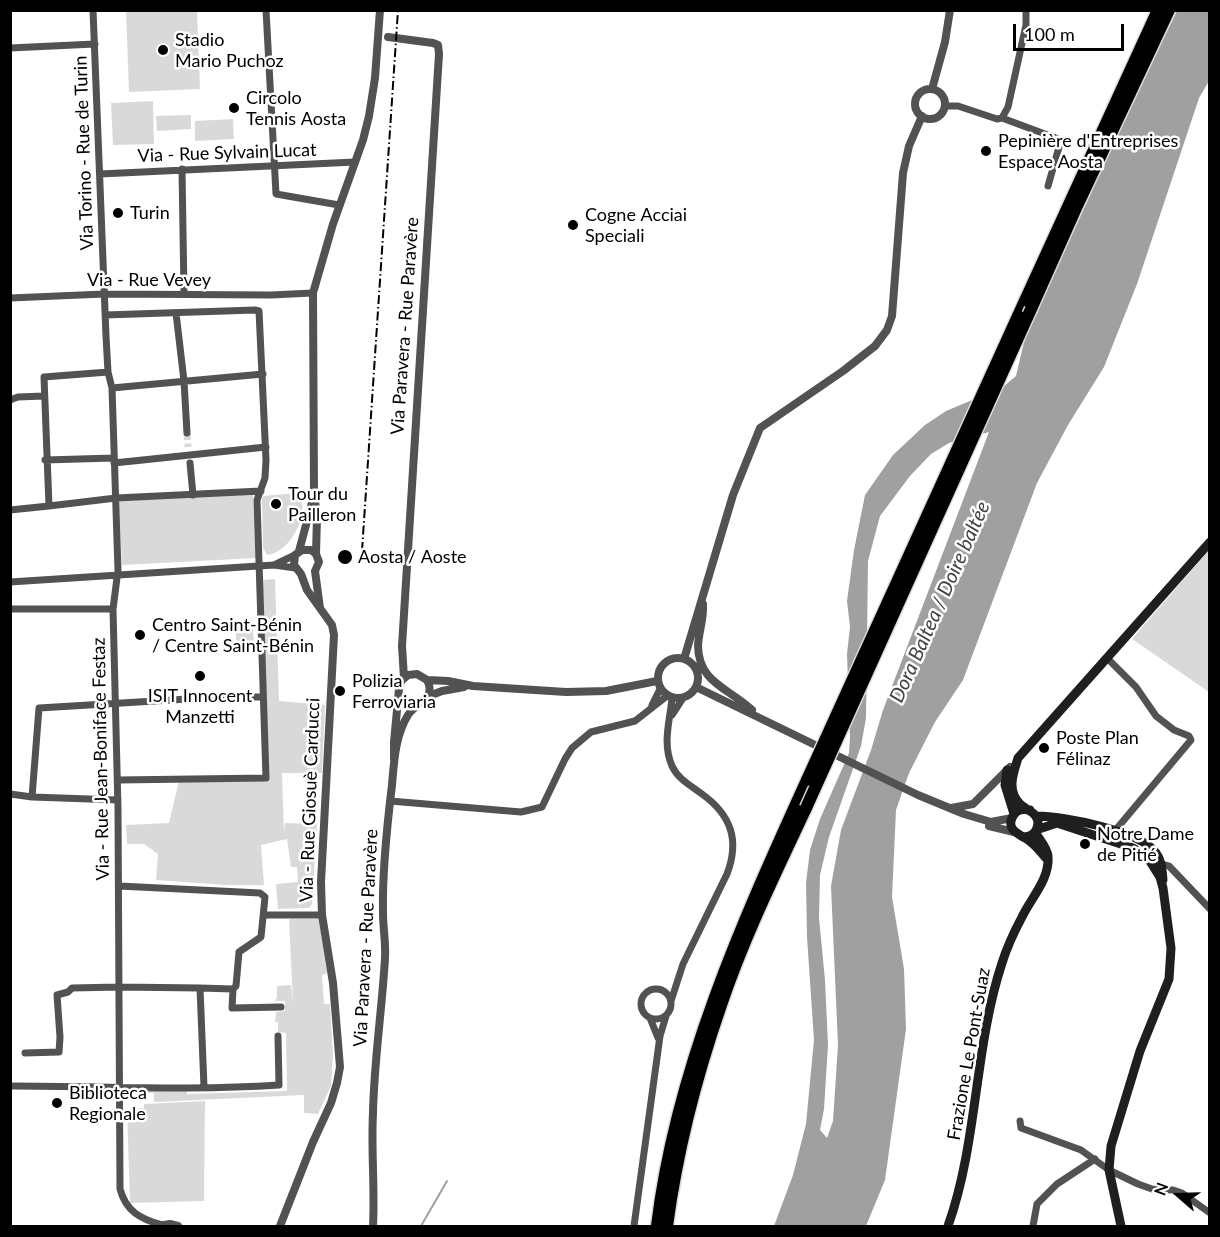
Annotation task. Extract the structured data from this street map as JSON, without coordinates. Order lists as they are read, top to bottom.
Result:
{
  "streets": {
    "main road": ["Frazione Le Pont-Suaz"],
    "street": [
      "Via Torino - Rue de Turin",
      "Via - Rue Sylvain Lucat",
      "Via - Rue Vevey",
      "Via Paravera - Rue Paravère",
      "Via - Rue Jean-Boniface Festaz",
      "Via - Rue Giosuè Carducci"
    ]
  },
  "crossings": [
    ["Via Torino - Rue de Turin", "Via - Rue Sylvain Lucat"],
    ["Via Torino - Rue de Turin", "Via - Rue Vevey"],
    ["Via Torino - Rue de Turin", "Via - Rue Jean-Boniface Festaz"],
    ["Via - Rue Vevey", "Via - Rue Jean-Boniface Festaz"]
  ],
  "water": ["Dora Baltea / Doire baltée"],
  "places": [
    "Stadio Mario Puchoz",
    "Circolo Tennis Aosta",
    "Pepinière d'Entreprises Espace Aosta",
    "Turin",
    "Cogne Acciai Speciali",
    "Tour du Pailleron",
    "Aosta / Aoste",
    "Centro Saint-Bénin / Centre Saint-Bénin",
    "ISIT Innocent Manzetti",
    "Polizia Ferroviaria",
    "Poste Plan Félinaz",
    "Notre Dame de Pitié",
    "Biblioteca Regionale"
  ],
  "scale_bar": "100 m",
  "north": "left"
}
